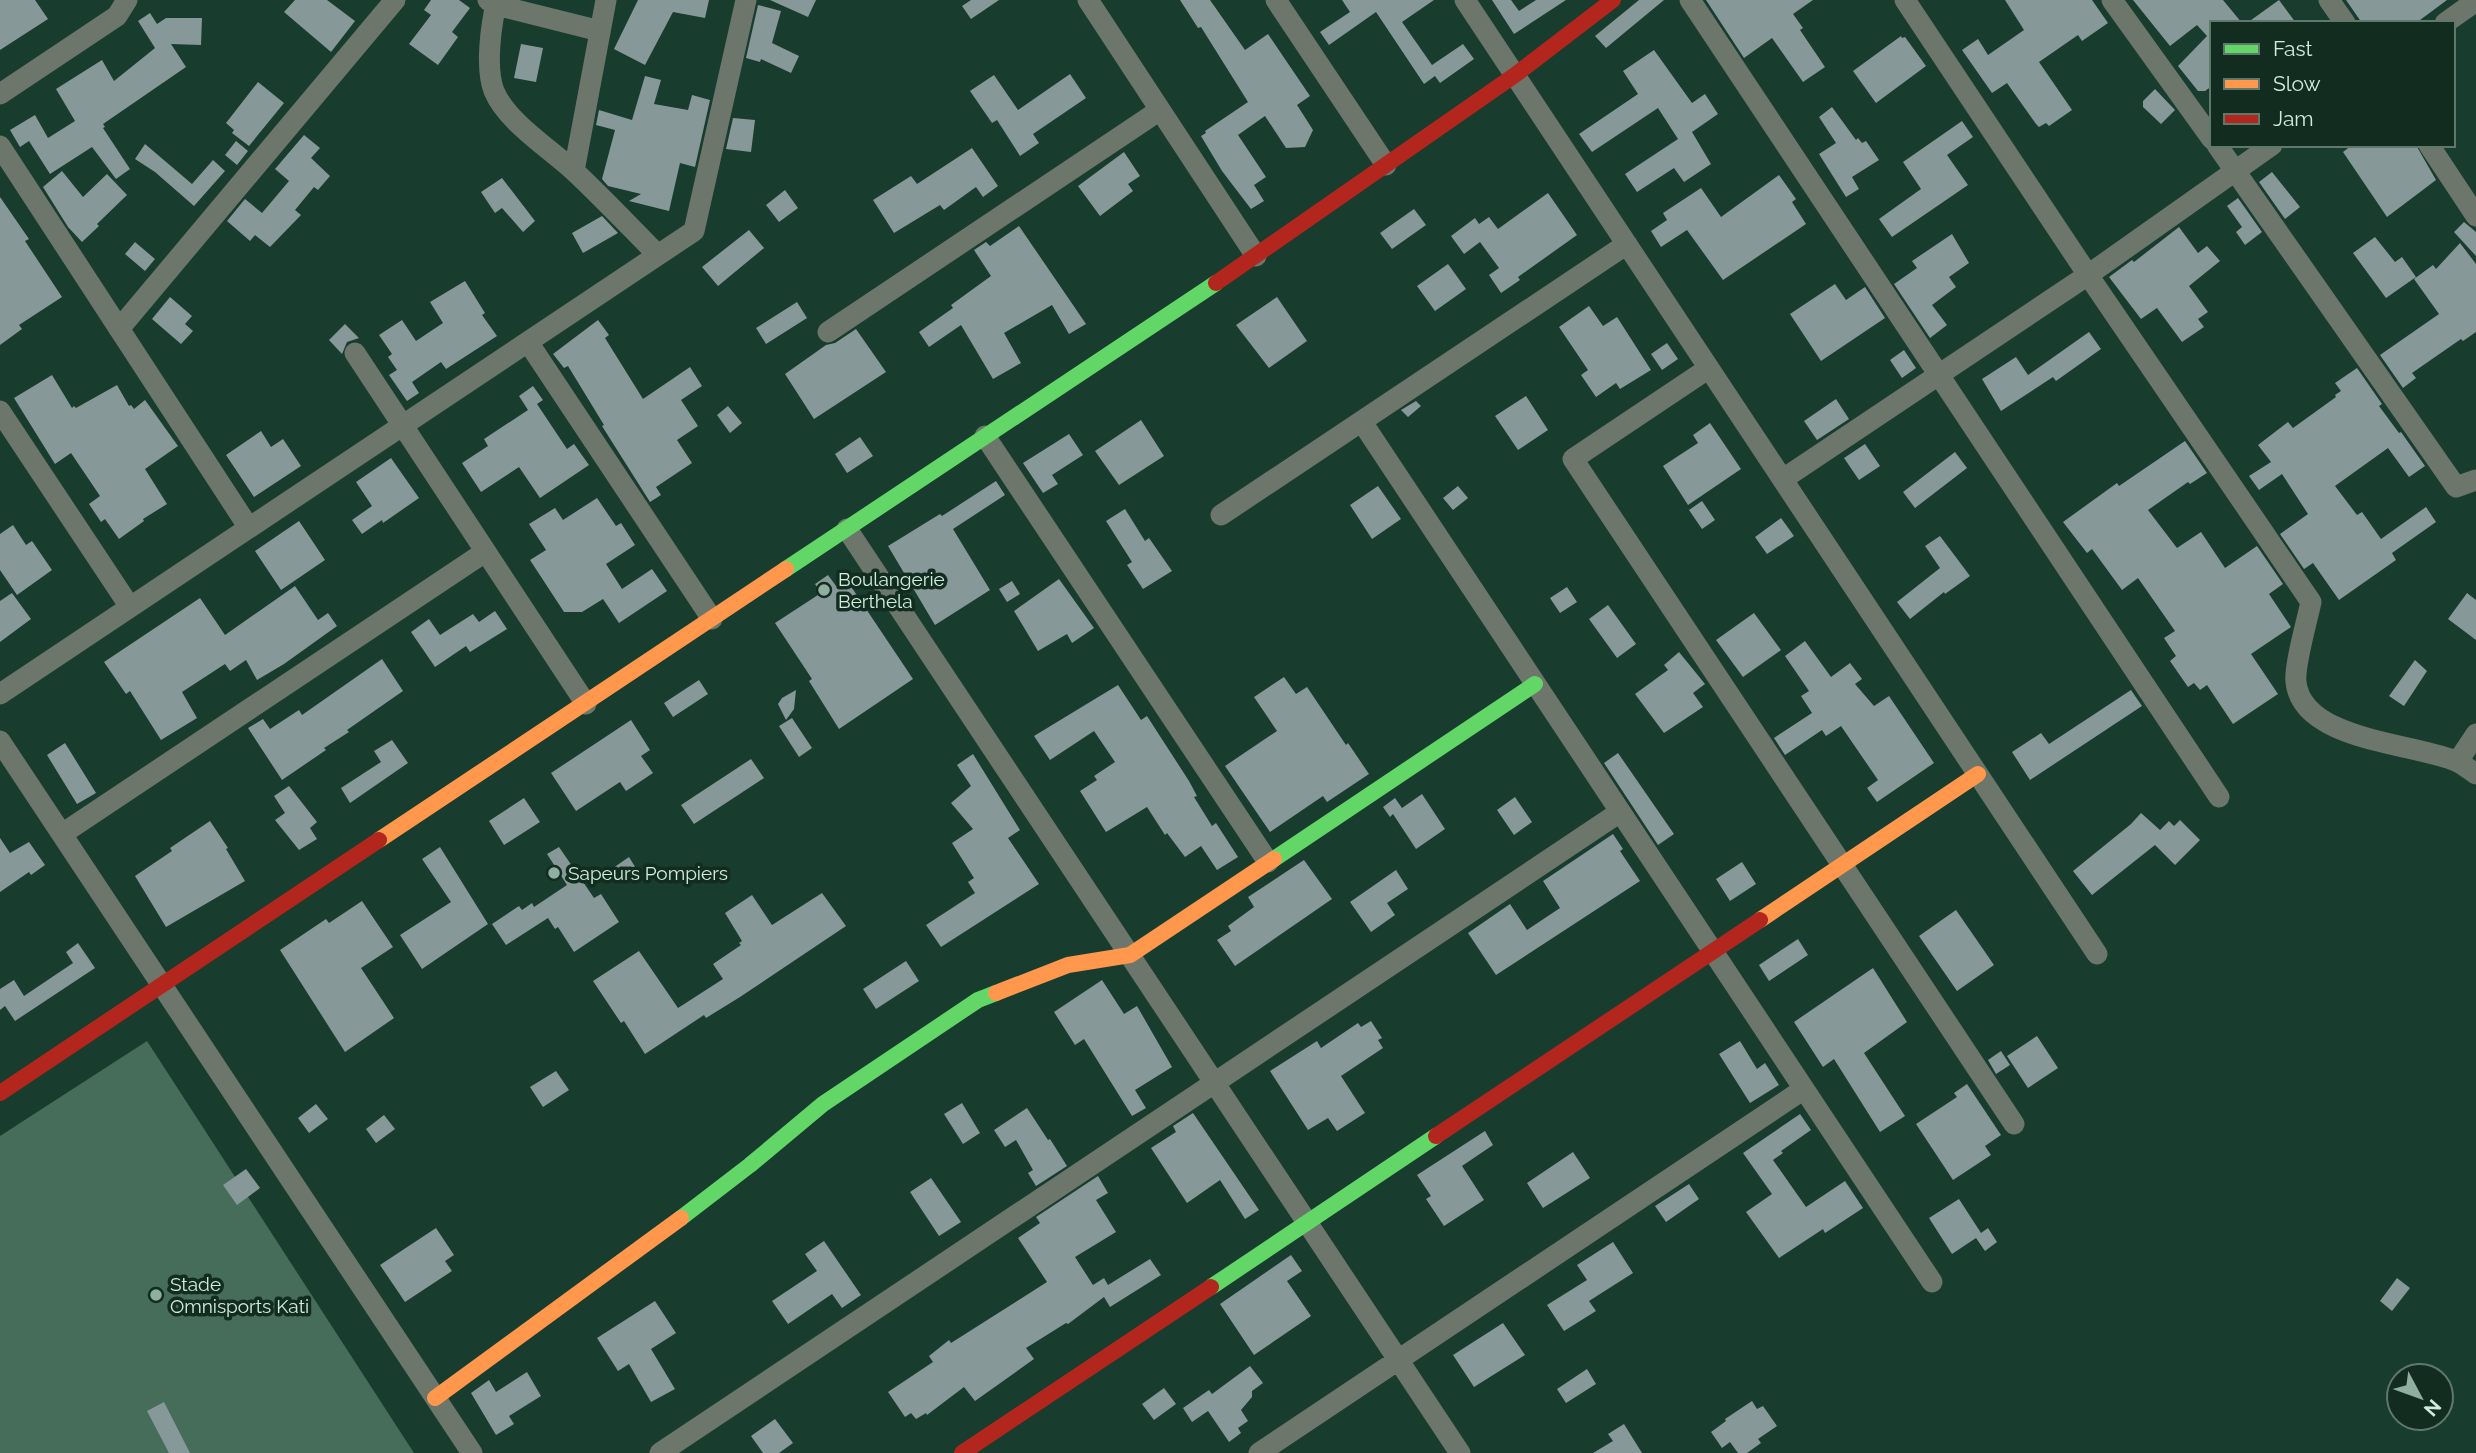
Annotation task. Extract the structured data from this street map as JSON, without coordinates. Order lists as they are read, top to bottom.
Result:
{
  "places": ["Boulangerie Berthela", "Sapeurs Pompiers", "Stade Omnisports Kati"],
  "legend": ["Fast", "Slow", "Jam"],
  "north": "bottom right"
}
